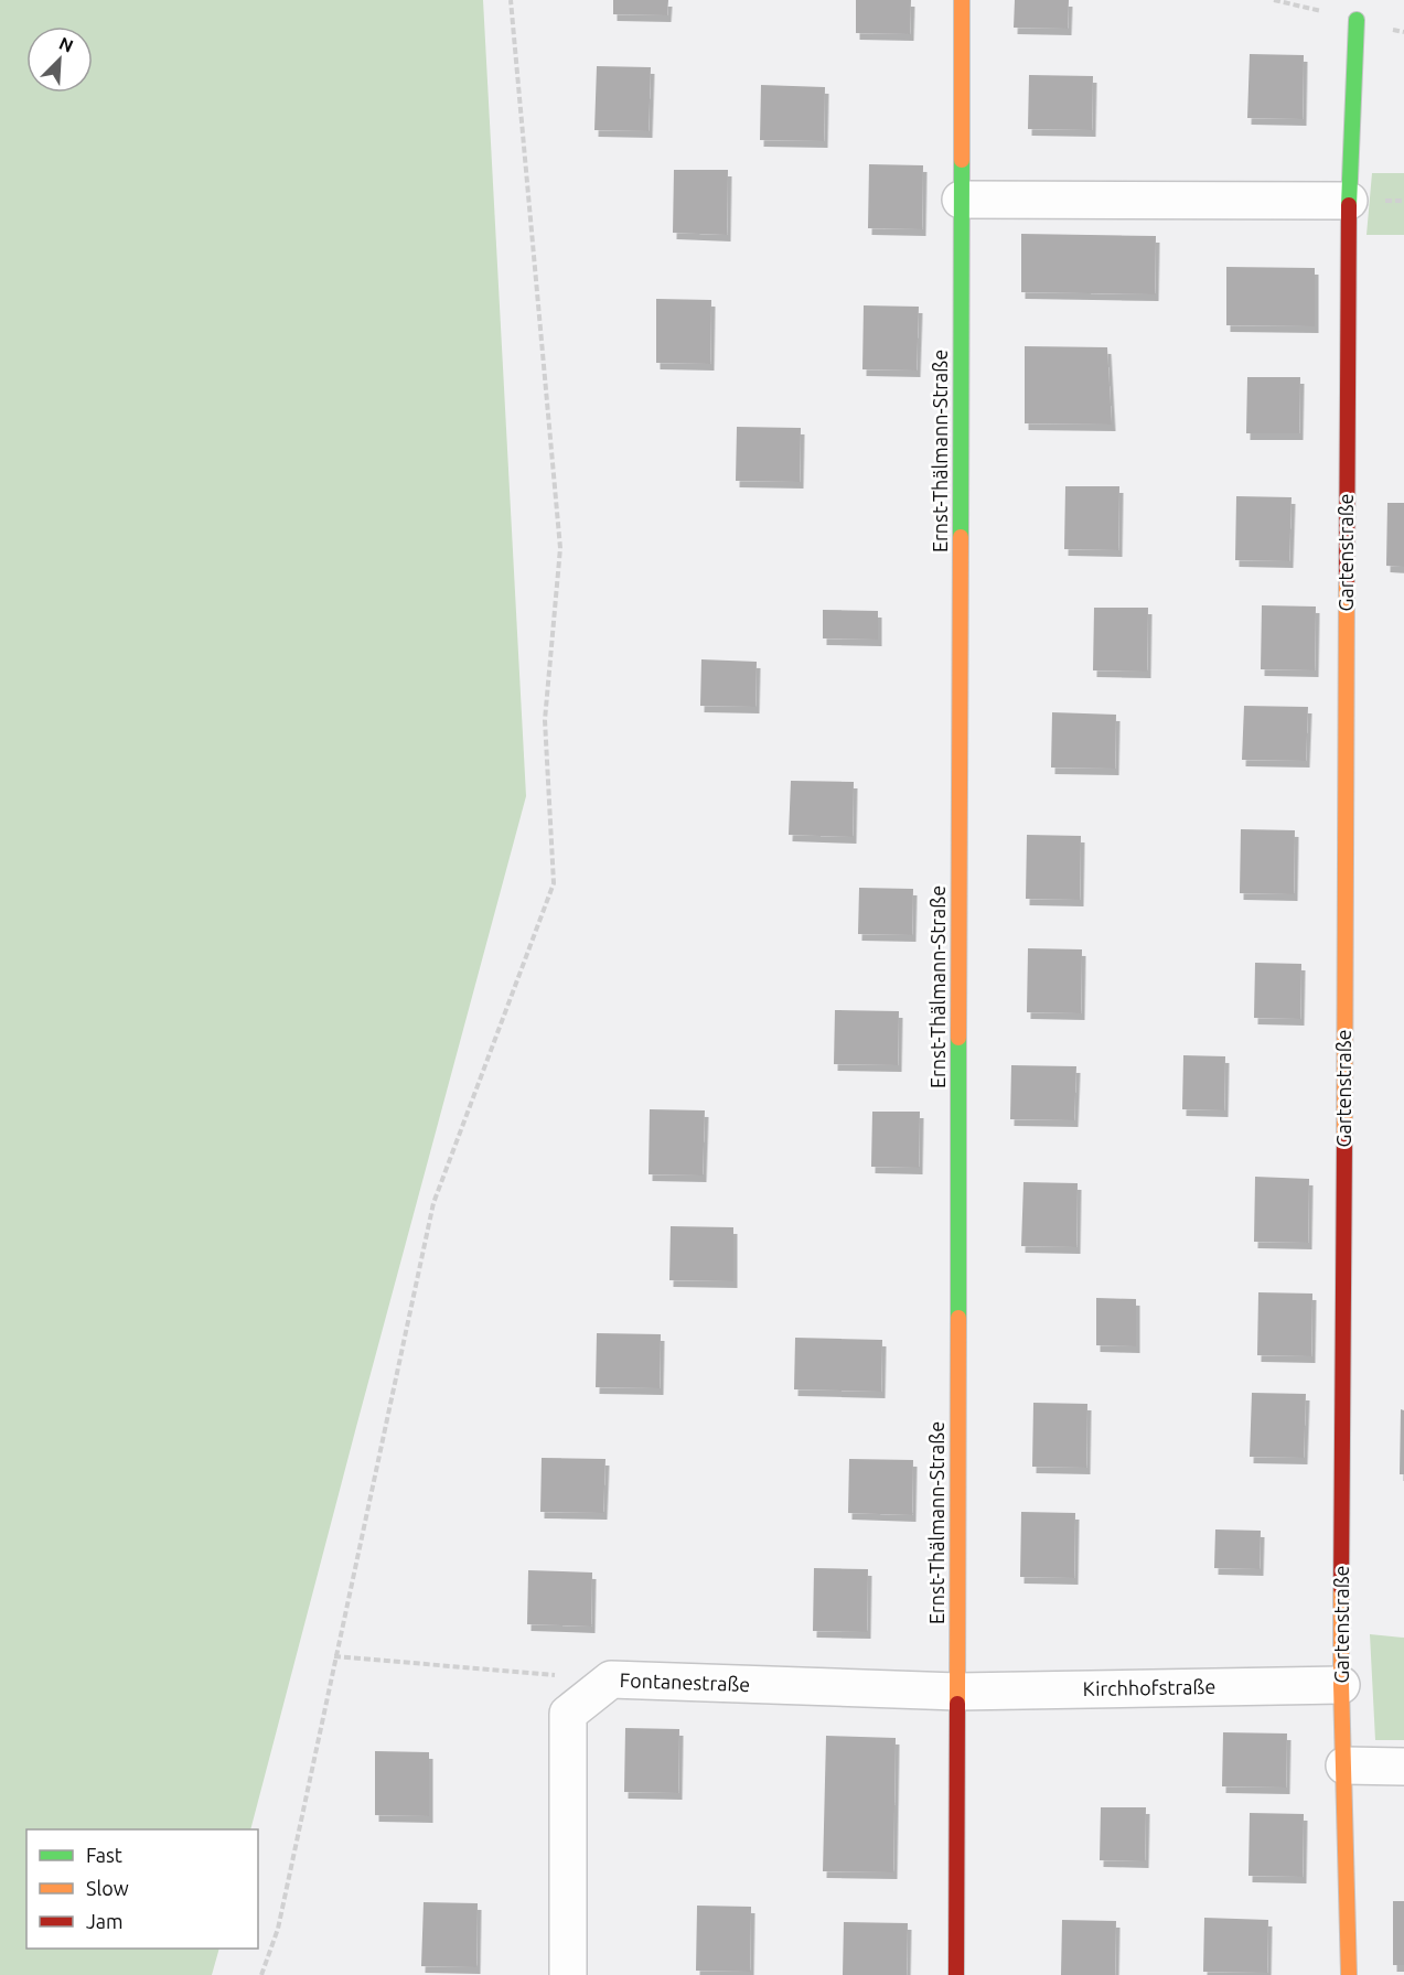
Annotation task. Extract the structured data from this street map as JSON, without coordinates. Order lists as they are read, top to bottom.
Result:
{
  "streets": {
    "street": [
      "Ernst-Thälmann-Straße",
      "Gartenstraße",
      "Fontanestraße",
      "Kirchhofstraße"
    ]
  },
  "crossings": [
    ["Ernst-Thälmann-Straße", "Fontanestraße"],
    ["Ernst-Thälmann-Straße", "Kirchhofstraße"],
    ["Gartenstraße", "Kirchhofstraße"],
    ["Fontanestraße", "Kirchhofstraße"]
  ],
  "legend": ["Fast", "Slow", "Jam"],
  "north": "top right"
}
